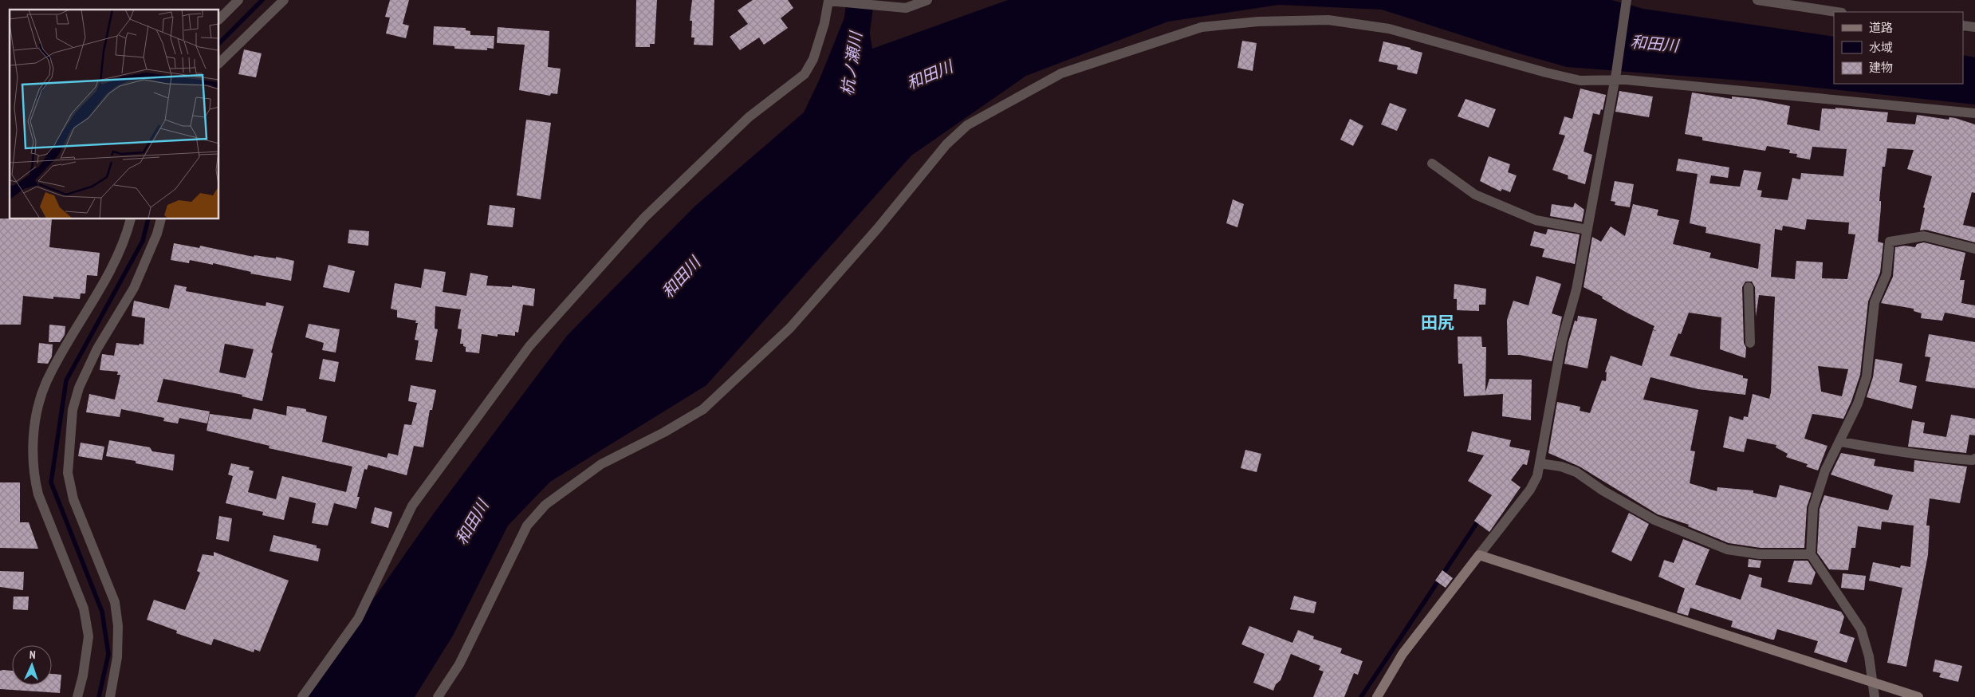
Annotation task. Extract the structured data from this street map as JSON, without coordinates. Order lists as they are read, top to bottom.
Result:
{
  "districts": ["田尻"],
  "water": ["和田川", "杭ノ瀬川"],
  "legend": ["道路", "水域", "建物"],
  "north": "top"
}
